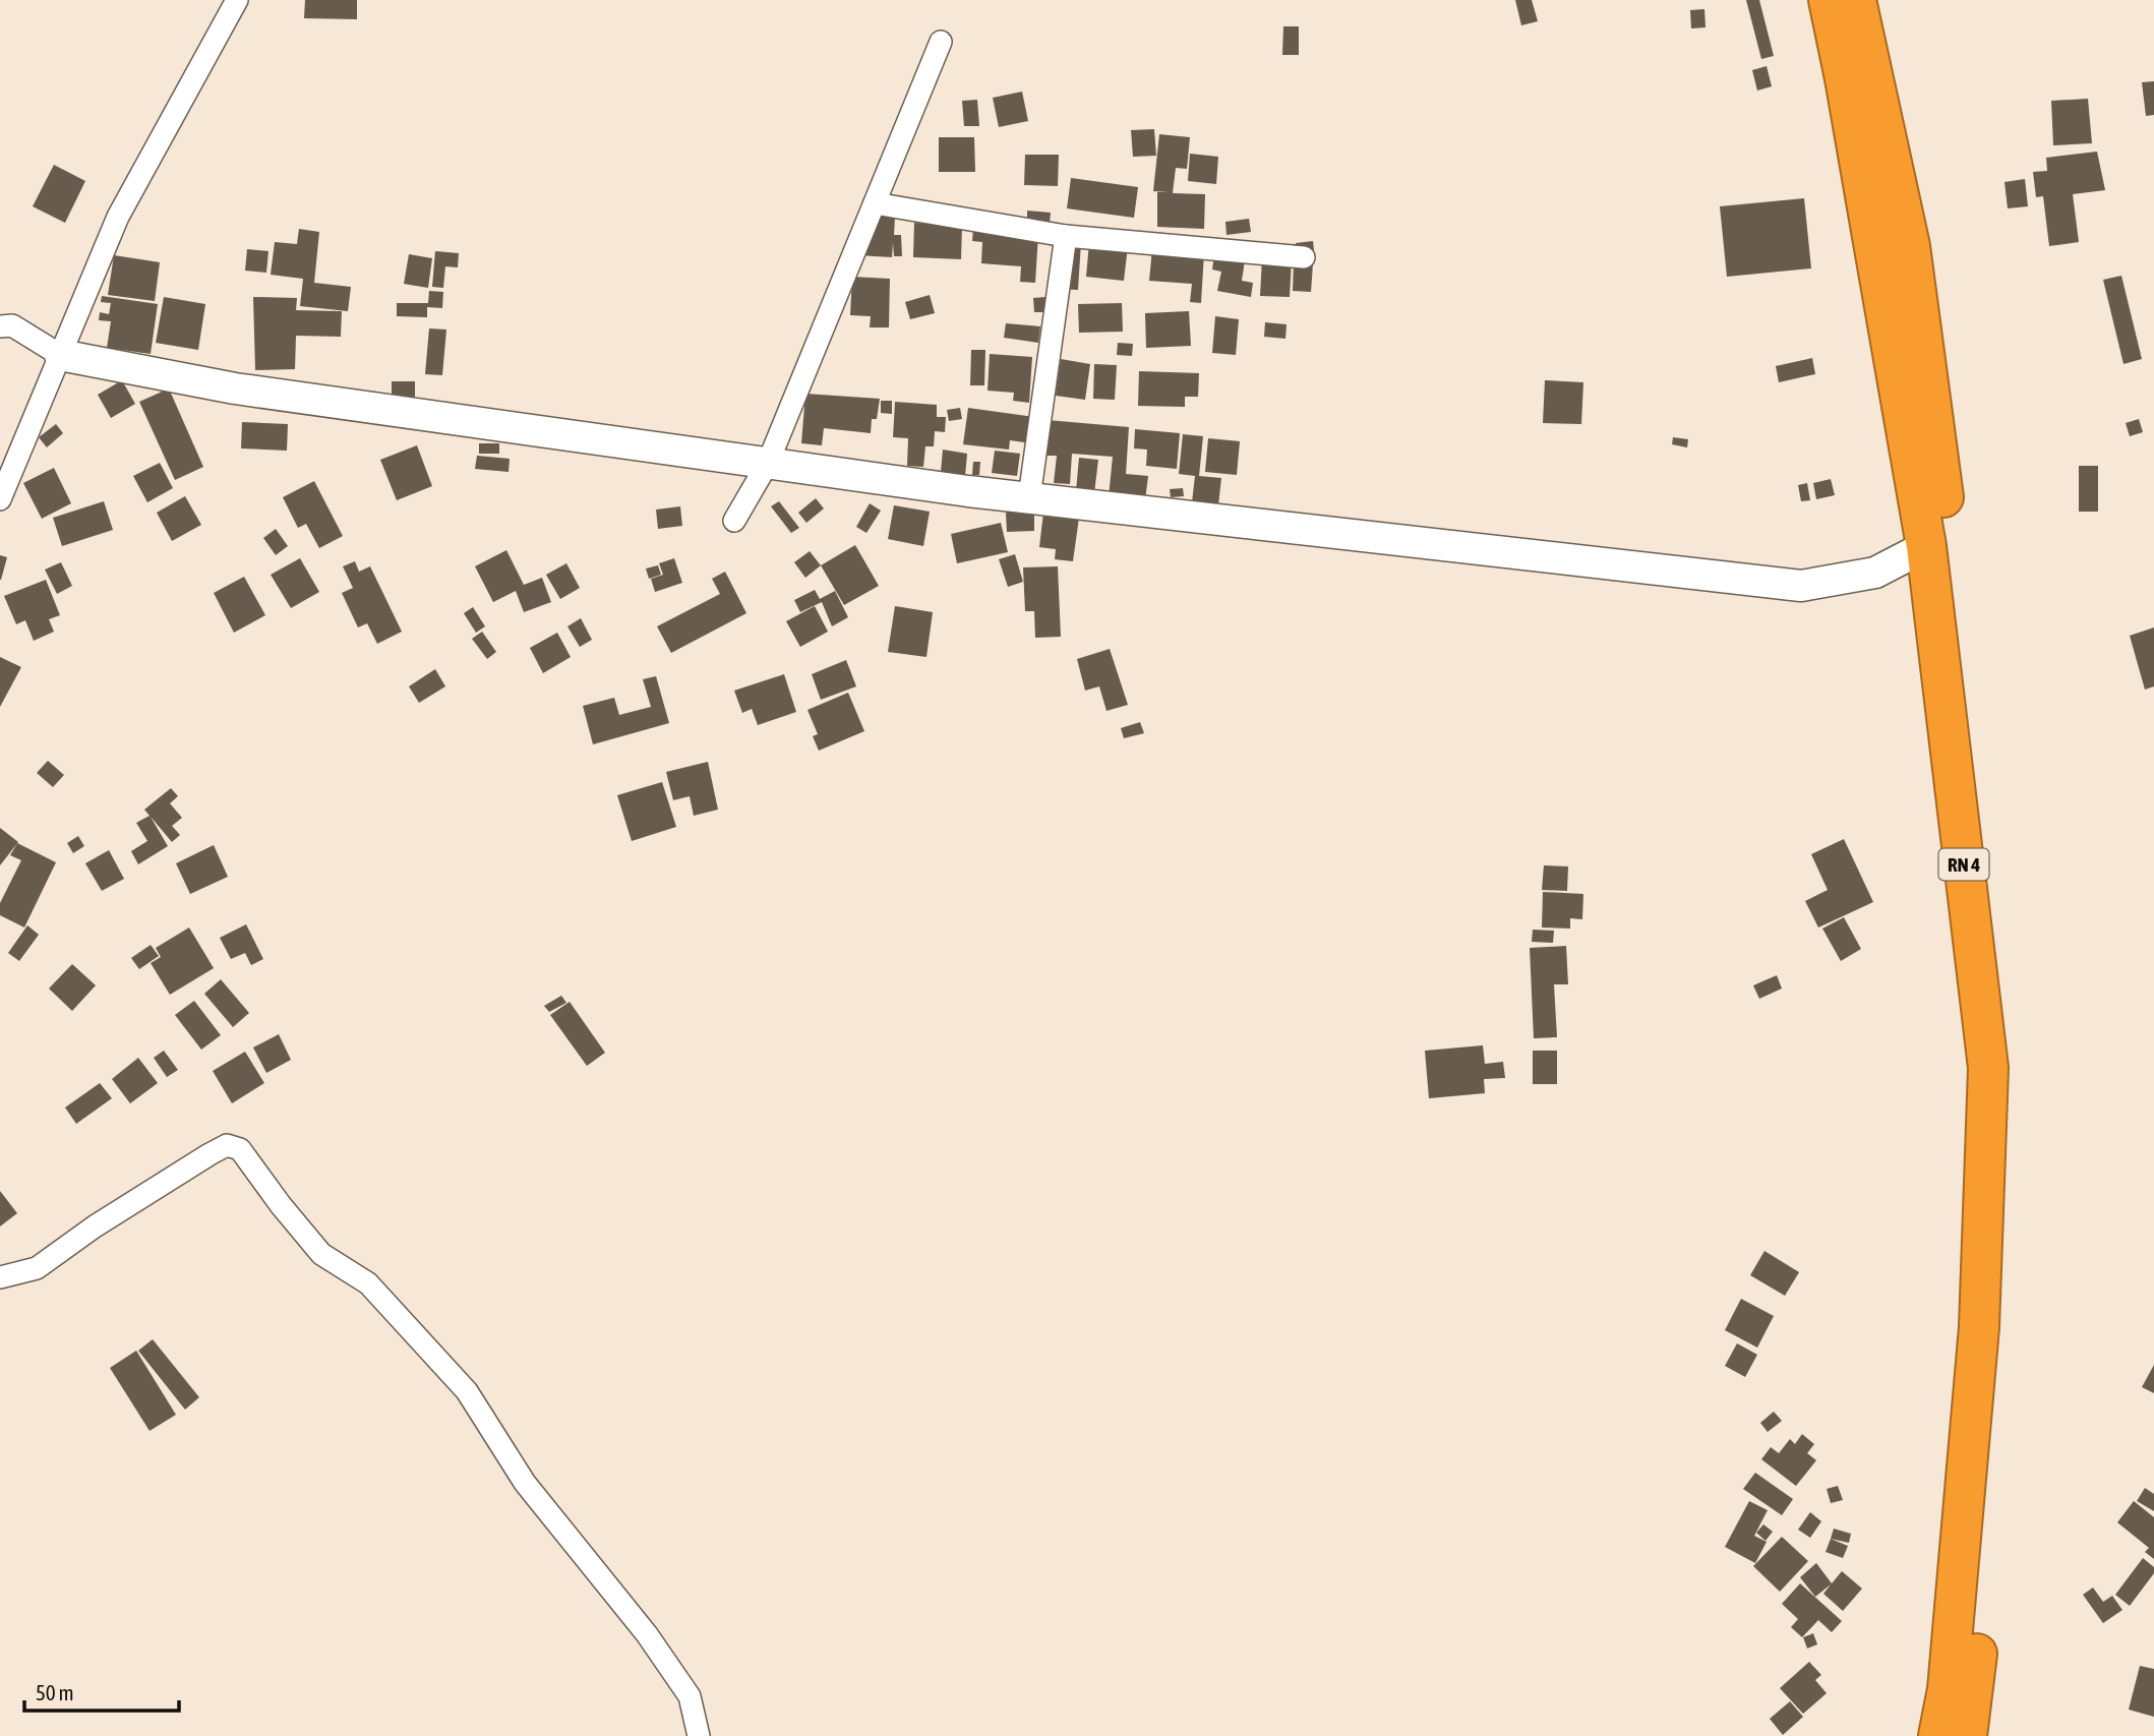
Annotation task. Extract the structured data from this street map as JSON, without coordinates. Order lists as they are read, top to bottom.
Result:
{
  "streets": {
    "highway": ["RN 4"]
  },
  "scale_bar": "50 m"
}
